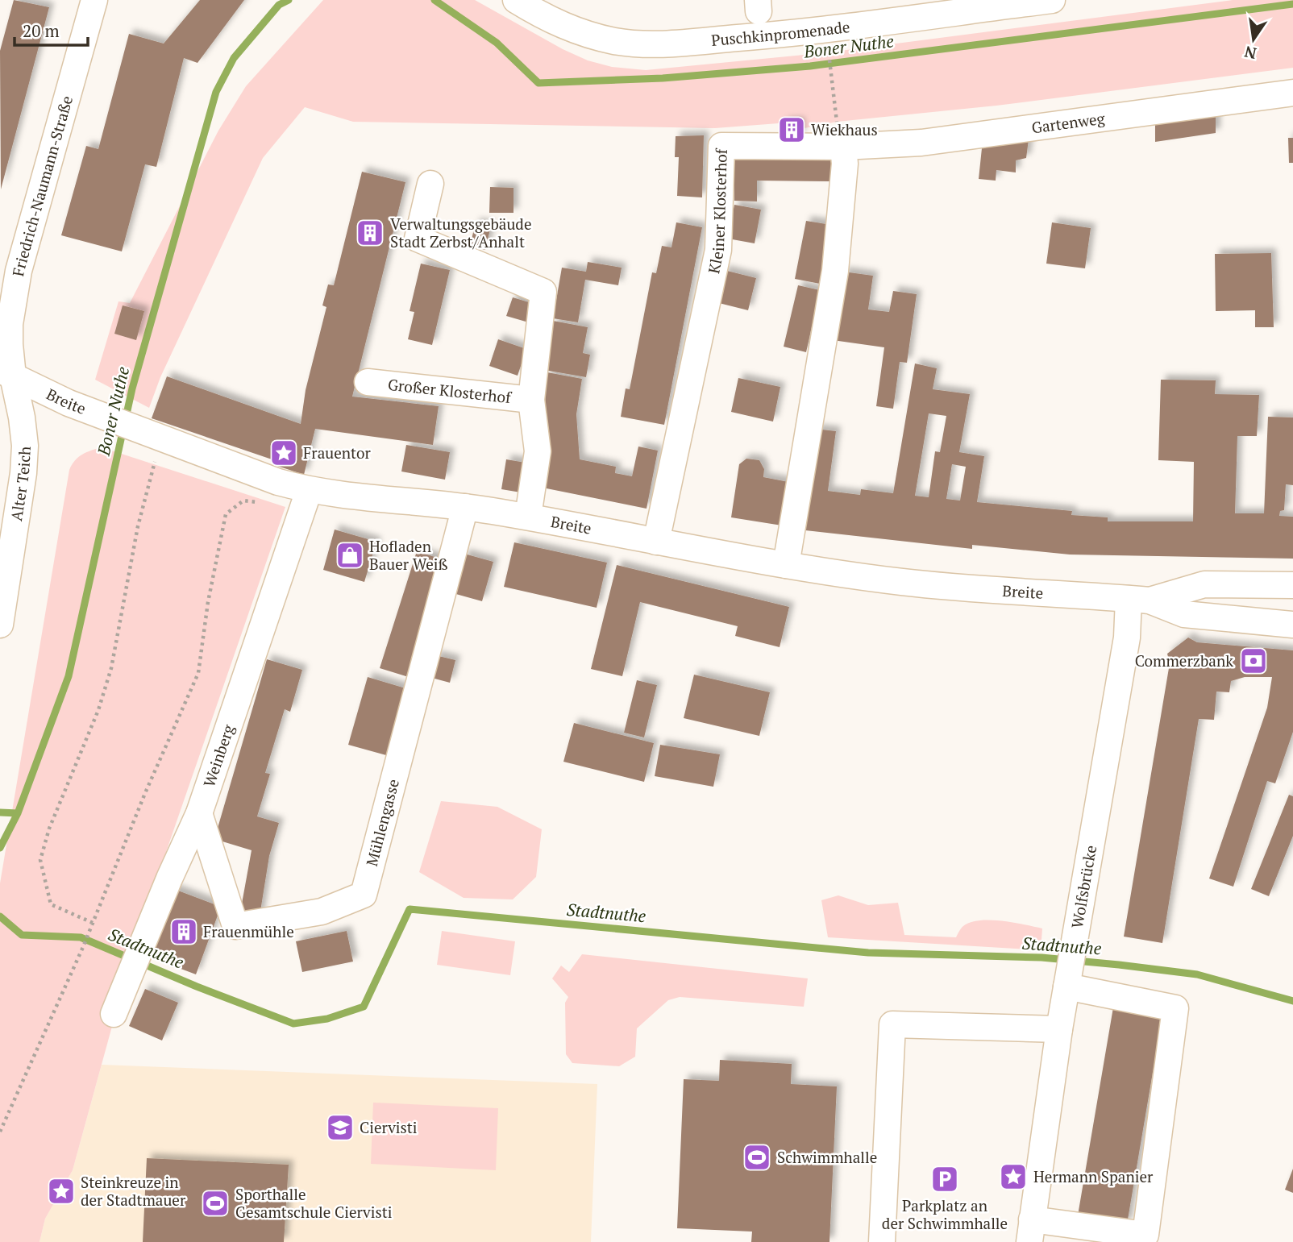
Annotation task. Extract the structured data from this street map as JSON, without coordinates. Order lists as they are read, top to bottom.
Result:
{
  "streets": {
    "street": [
      "Puschkinpromenade",
      "Gartenweg",
      "Friedrich-Naumann-Straße",
      "Kleiner Klosterhof",
      "Großer Klosterhof",
      "Breite",
      "Alter Teich",
      "Weinberg",
      "Mühlengasse",
      "Wolfsbrücke"
    ]
  },
  "crossings": [
    ["Gartenweg", "Kleiner Klosterhof"],
    ["Friedrich-Naumann-Straße", "Breite"],
    ["Friedrich-Naumann-Straße", "Alter Teich"],
    ["Kleiner Klosterhof", "Breite"],
    ["Großer Klosterhof", "Breite"],
    ["Breite", "Alter Teich"],
    ["Breite", "Weinberg"],
    ["Breite", "Mühlengasse"],
    ["Breite", "Wolfsbrücke"],
    ["Weinberg", "Mühlengasse"]
  ],
  "water": ["Boner Nuthe", "Stadtnuthe"],
  "places": {
    "building": ["Wiekhaus", "Verwaltungsgebäude Stadt Zerbst/Anhalt", "Frauenmühle"],
    "place": ["Frauentor", "Hermann Spanier", "Steinkreuze in der Stadtmauer"],
    "shop": ["Hofladen Bauer Weiß"],
    "bank": ["Commerzbank"],
    "school or university": ["Ciervisti"],
    "sports": ["Schwimmhalle", "Sporthalle Gesamtschule Ciervisti"],
    "parking": ["Parkplatz an der Schwimmhalle"]
  },
  "scale_bar": "20 m",
  "north": "bottom"
}
